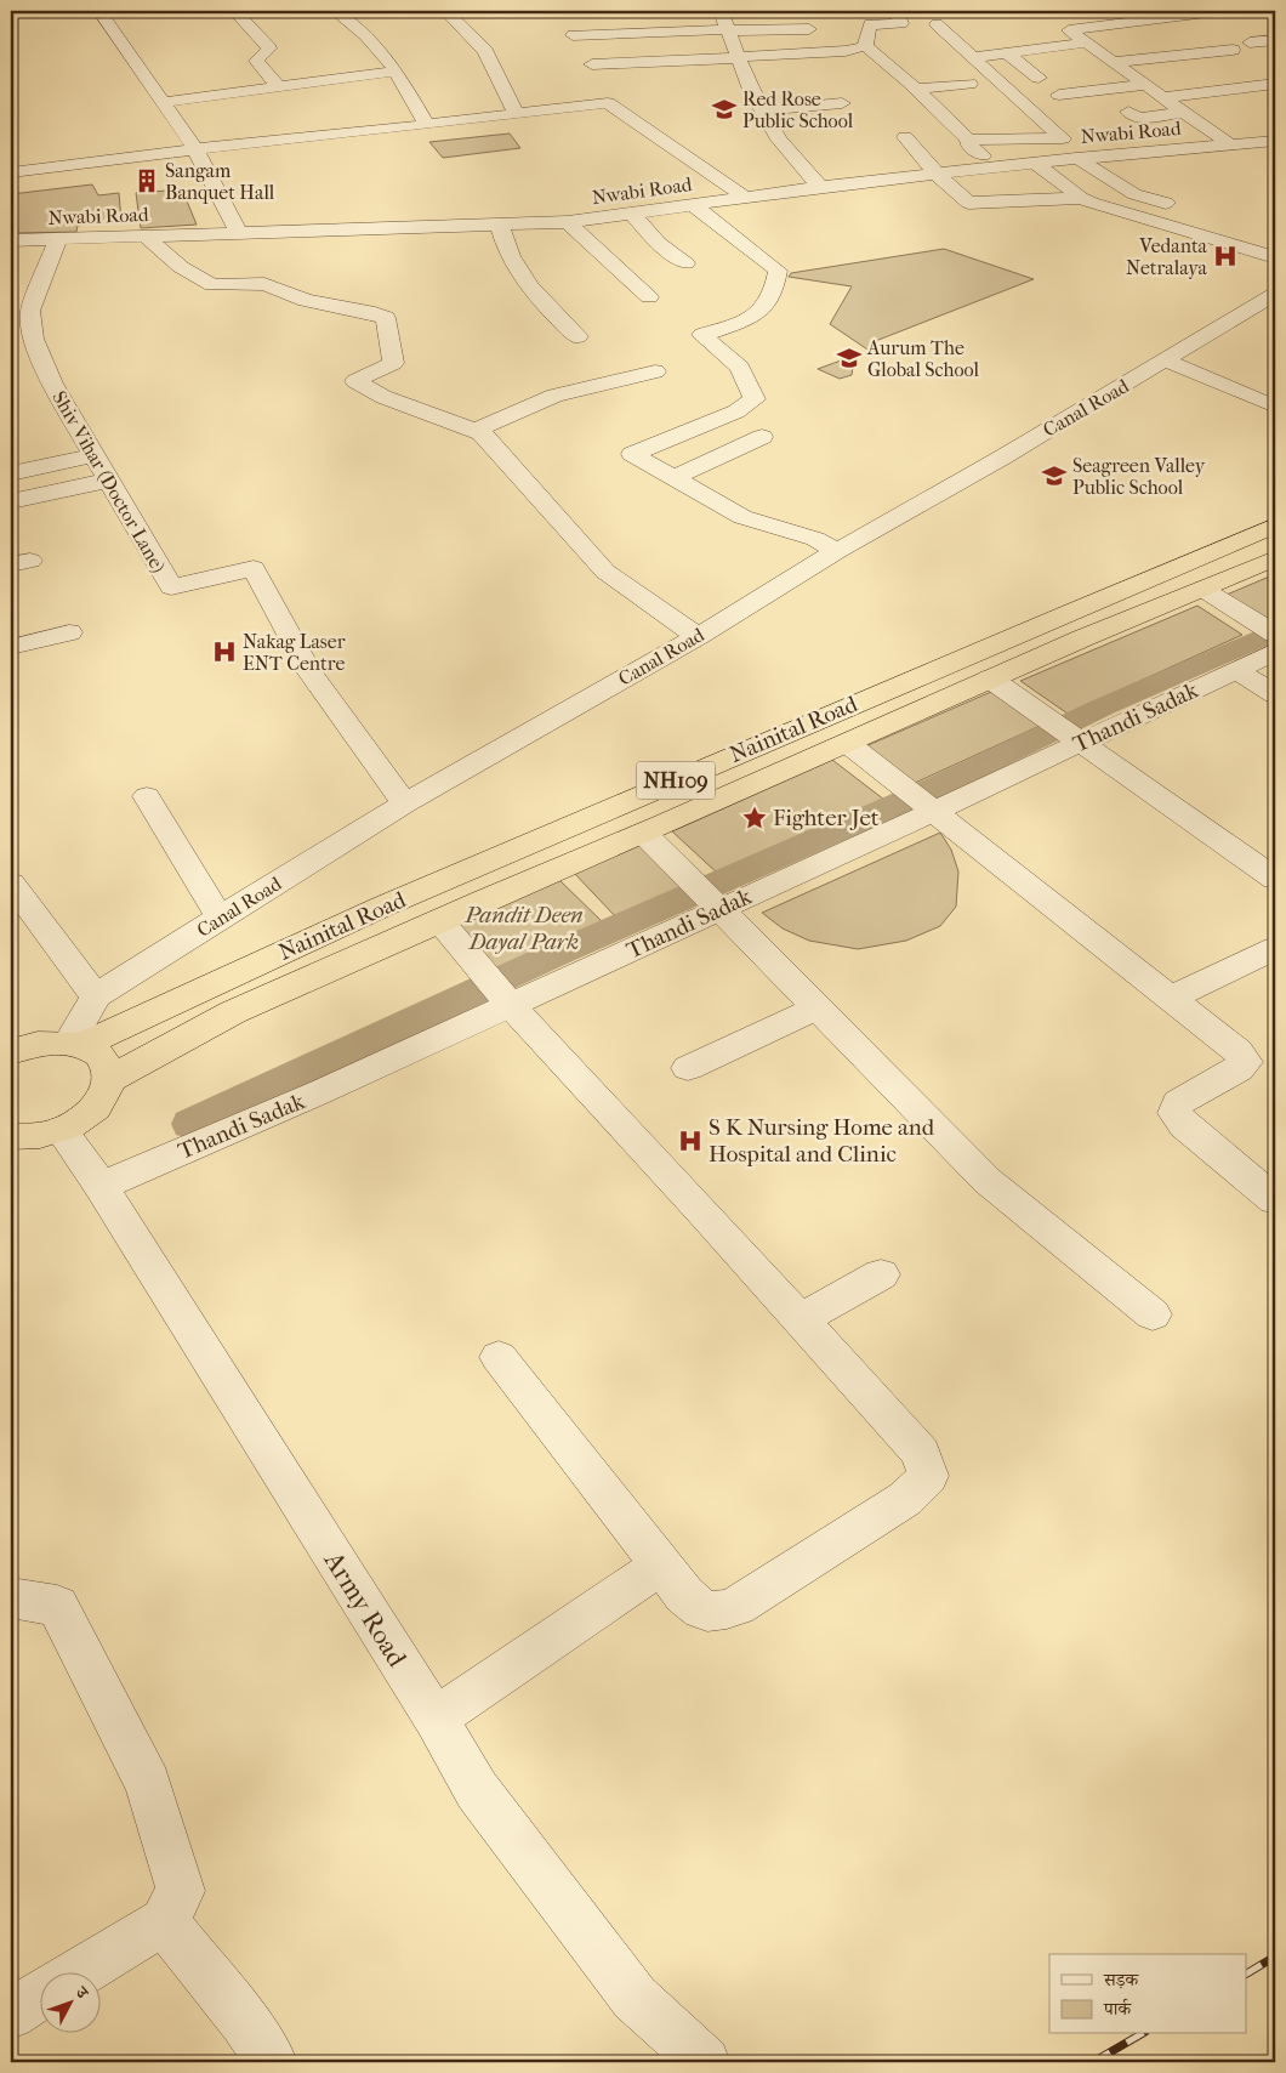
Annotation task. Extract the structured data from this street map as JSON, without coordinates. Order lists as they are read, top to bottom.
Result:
{
  "streets": {
    "highway": ["Nainital Road", "NH109"],
    "street": [
      "Nwabi Road",
      "Canal Road",
      "Shiv Vihar (Doctor Lane)",
      "Thandi Sadak",
      "Army Road"
    ]
  },
  "crossings": [
    ["Nwabi Road", "Shiv Vihar (Doctor Lane)"],
    ["Canal Road", "Shiv Vihar (Doctor Lane)"],
    ["Canal Road", "Nainital Road"],
    ["Thandi Sadak", "Army Road"]
  ],
  "parks": ["Pandit Deen Dayal Park"],
  "places": {
    "school or university": ["Red Rose Public School", "Aurum The Global School", "Seagreen Valley Public School"],
    "building": ["Sangam Banquet Hall"],
    "hospital": ["Vedanta Netralaya", "Nakag Laser ENT Centre", "S K Nursing Home and Hospital and Clinic"],
    "place": ["Fighter Jet"]
  },
  "legend": ["सड़क", "पार्क"],
  "north": "top right"
}
